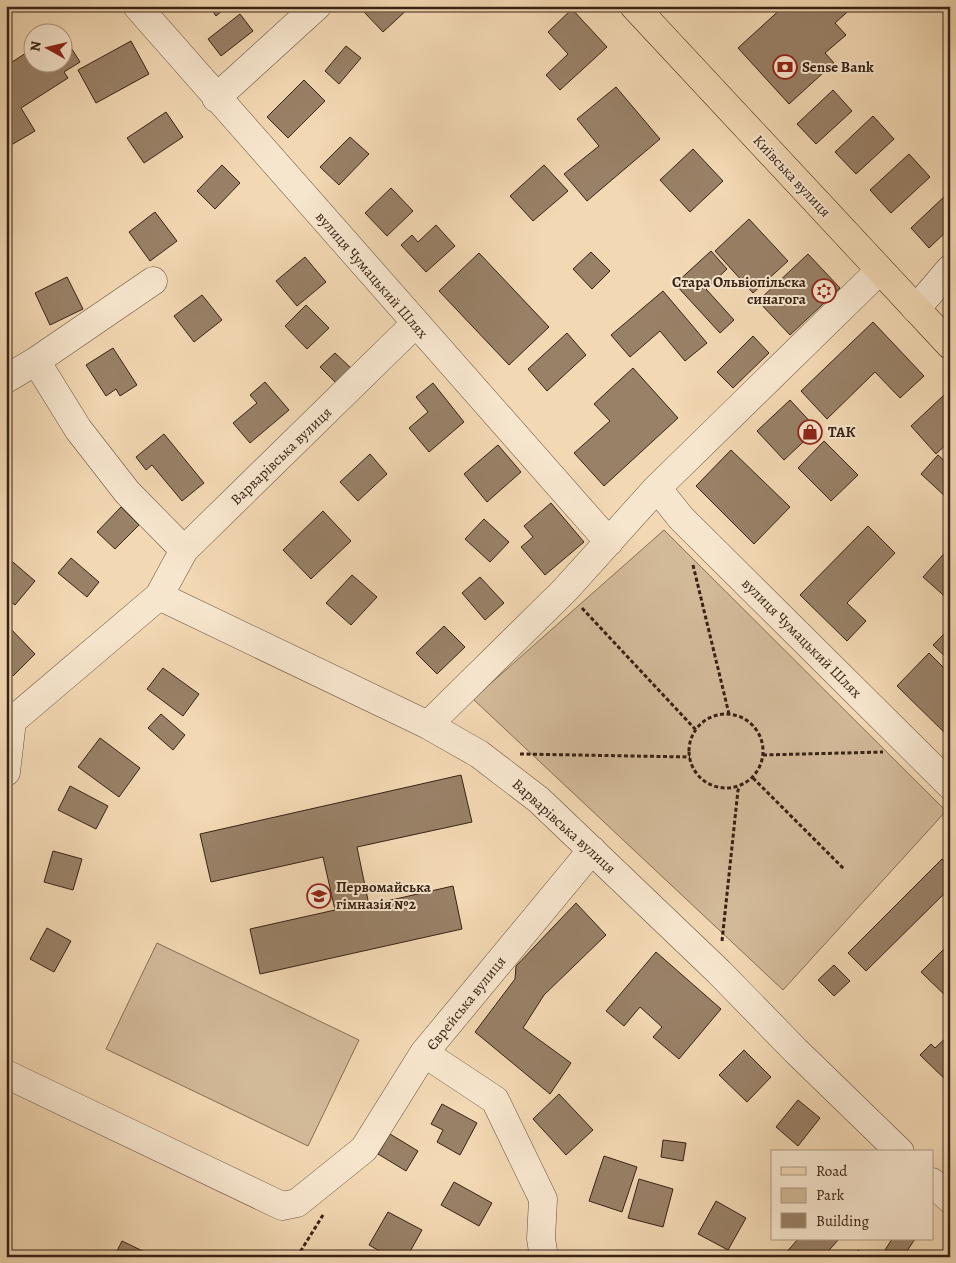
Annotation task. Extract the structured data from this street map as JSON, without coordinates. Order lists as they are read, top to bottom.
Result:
{
  "streets": {
    "main road": ["Київська вулиця"],
    "street": ["вулиця Чумацький Шлях", "Варварівська вулиця", "Єврейська вулиця"]
  },
  "crossings": [
    ["вулиця Чумацький Шлях", "Варварівська вулиця"],
    ["Варварівська вулиця", "Єврейська вулиця"]
  ],
  "places": {
    "bank": ["Sense Bank"],
    "synagogue": ["Стара Ольвіопільска синагога"],
    "shop": ["ТАК"],
    "school or university": ["Первомайська гімназія №2"]
  },
  "legend": ["Road", "Park", "Building"],
  "north": "left"
}
